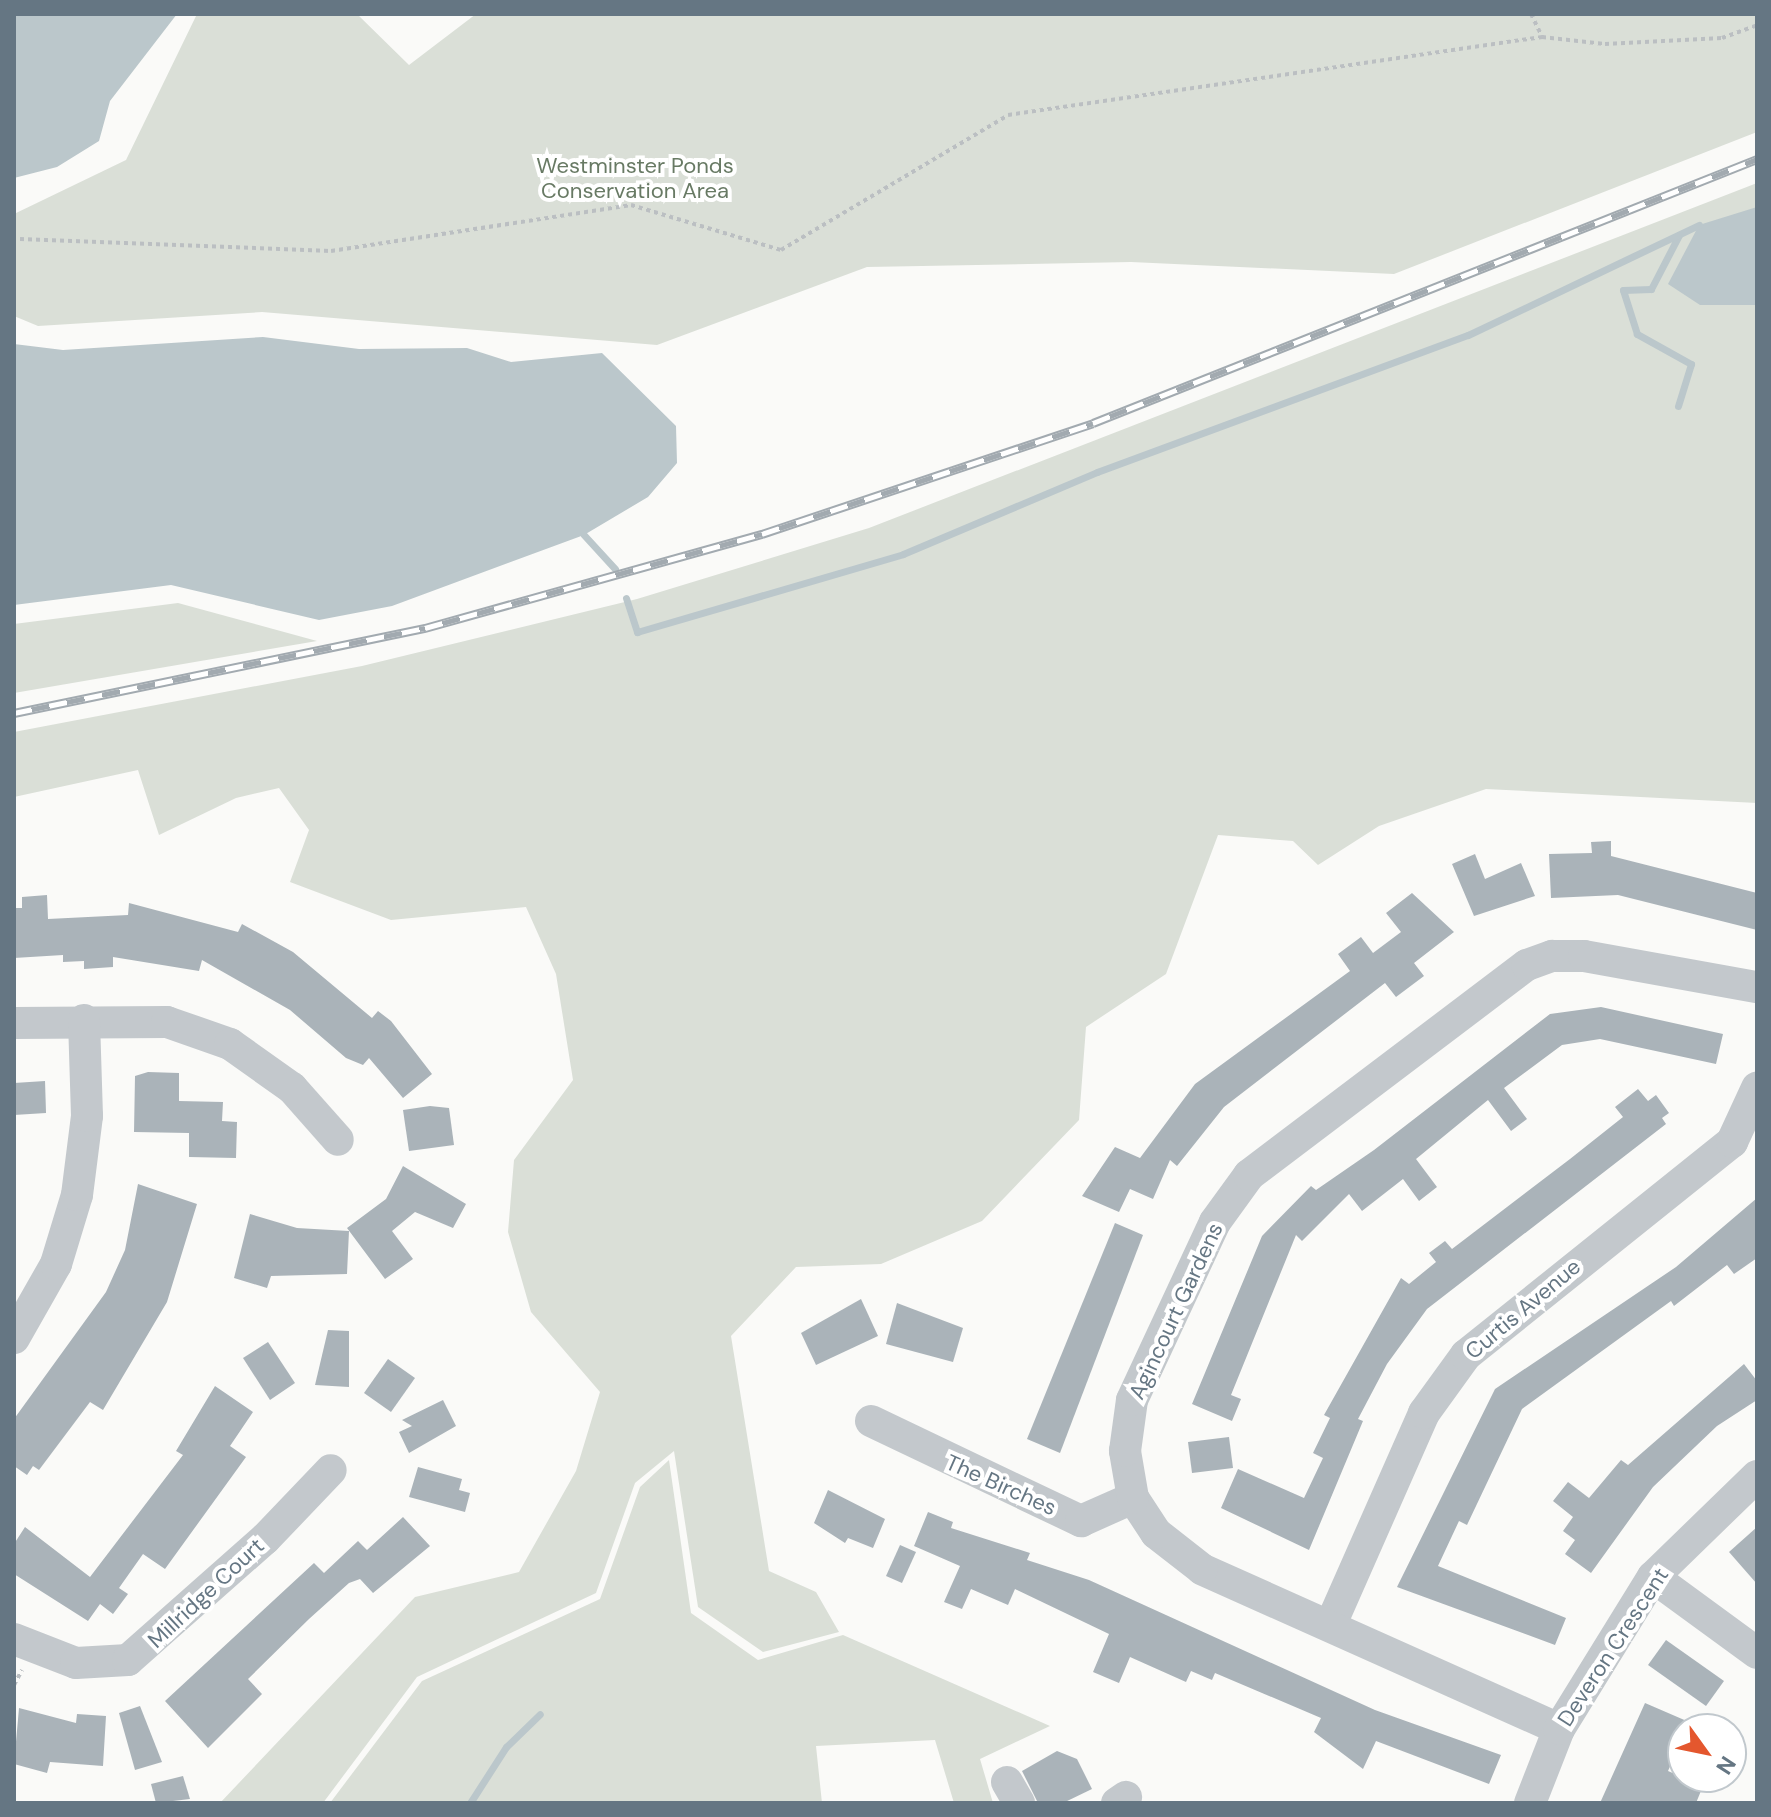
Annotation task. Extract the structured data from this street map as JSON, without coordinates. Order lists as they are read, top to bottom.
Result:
{
  "streets": {
    "street": [
      "Curtis Avenue",
      "Agincourt Gardens",
      "The Birches",
      "Millridge Court",
      "Deveron Crescent"
    ]
  },
  "crossings": [
    ["Curtis Avenue", "Agincourt Gardens"],
    ["Agincourt Gardens", "The Birches"],
    ["Agincourt Gardens", "Deveron Crescent"]
  ],
  "parks": ["Westminster Ponds Conservation Area"],
  "north": "bottom right"
}
